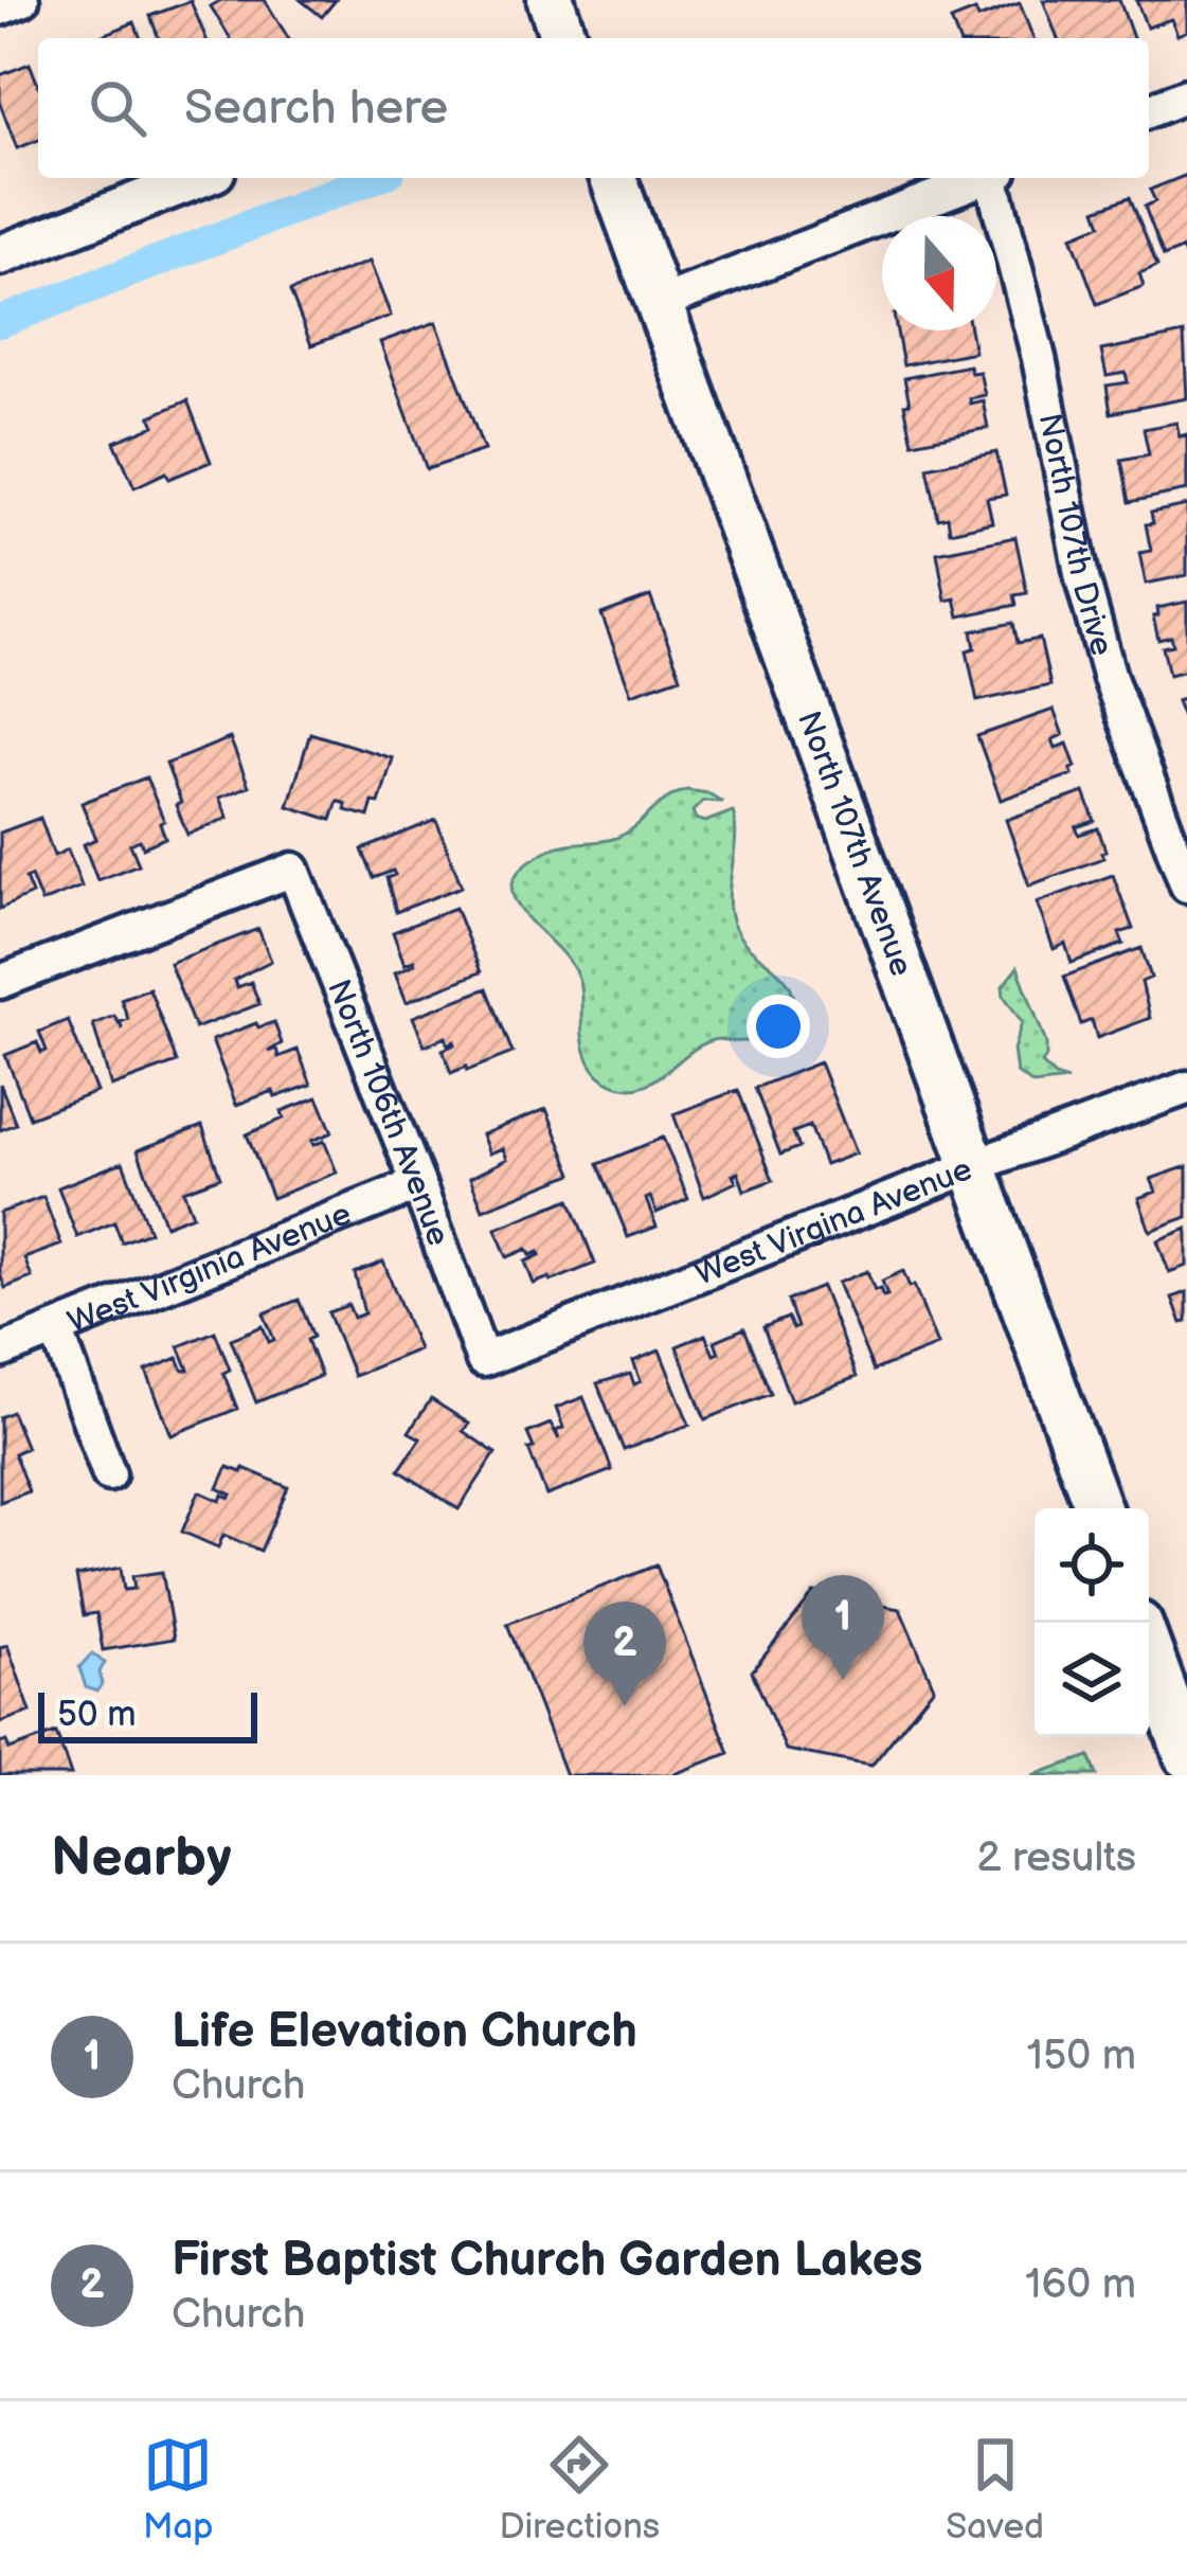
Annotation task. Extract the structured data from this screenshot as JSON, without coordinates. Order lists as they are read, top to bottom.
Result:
{
  "streets": {
    "main road": ["North 107th Avenue"],
    "street": [
      "North 107th Drive",
      "North 106th Avenue",
      "West Virgina Avenue",
      "West Virginia Avenue"
    ]
  },
  "crossings": [
    ["North 107th Avenue", "West Virgina Avenue"],
    ["North 106th Avenue", "West Virgina Avenue"],
    ["North 106th Avenue", "West Virginia Avenue"]
  ],
  "scale_bar": "50 m",
  "north": "bottom",
  "page": {
    "search": "Search here",
    "pins": ["1", "2"],
    "scale": "50 m",
    "heading": ["Nearby", "2 results"],
    "list": [
      {
        "mark": "1",
        "name": "Life Elevation Church",
        "note": "Church",
        "value": "150 m"
      },
      {
        "mark": "2",
        "name": "First Baptist Church Garden Lakes",
        "note": "Church",
        "value": "160 m"
      }
    ],
    "nav": ["Map", "Directions", "Saved"]
  }
}
